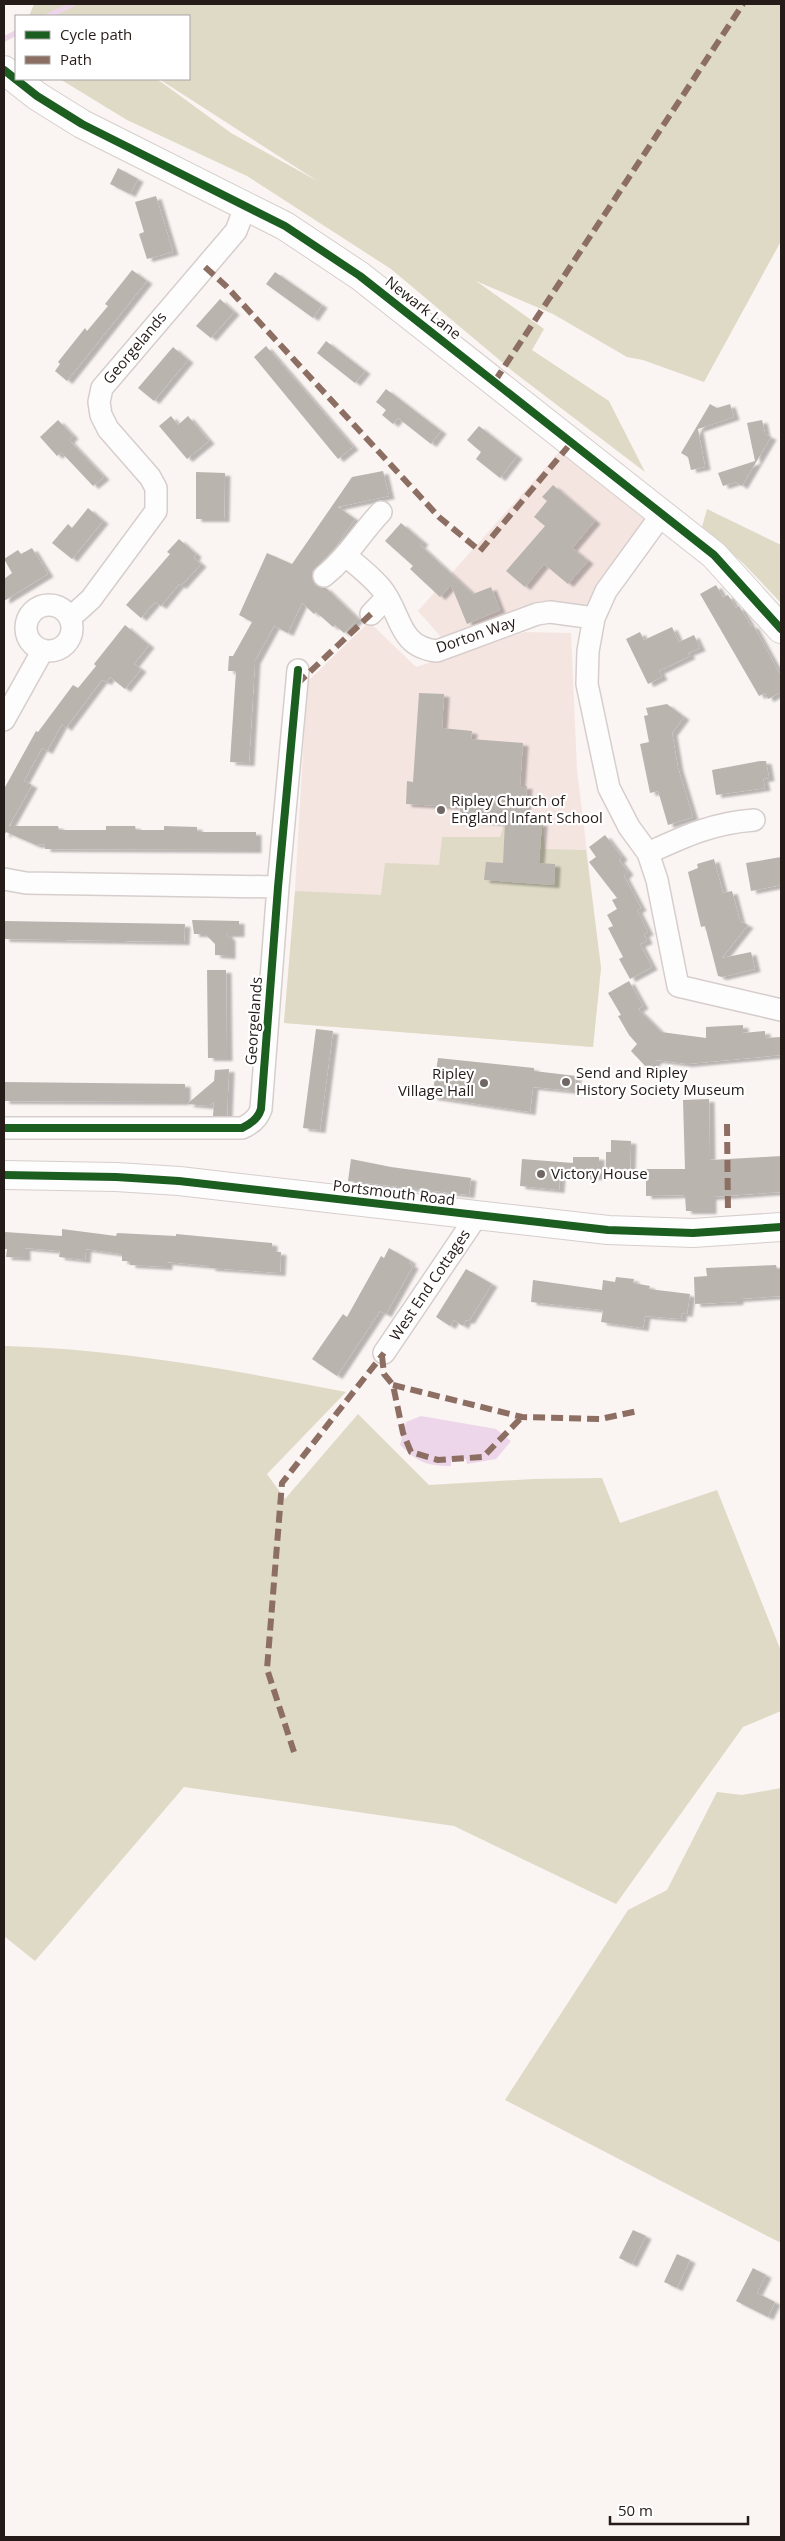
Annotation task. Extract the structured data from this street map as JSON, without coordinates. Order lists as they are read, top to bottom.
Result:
{
  "streets": {
    "main road": ["Newark Lane", "Portsmouth Road"],
    "street": ["Georgelands", "Dorton Way", "West End Cottages"]
  },
  "crossings": [
    ["Newark Lane", "Georgelands"],
    ["Portsmouth Road", "West End Cottages"]
  ],
  "places": [
    "Ripley Church of England Infant School",
    "Send and Ripley History Society Museum",
    "Ripley Village Hall",
    "Victory House"
  ],
  "legend": ["Cycle path", "Path"],
  "scale_bar": "50 m"
}
